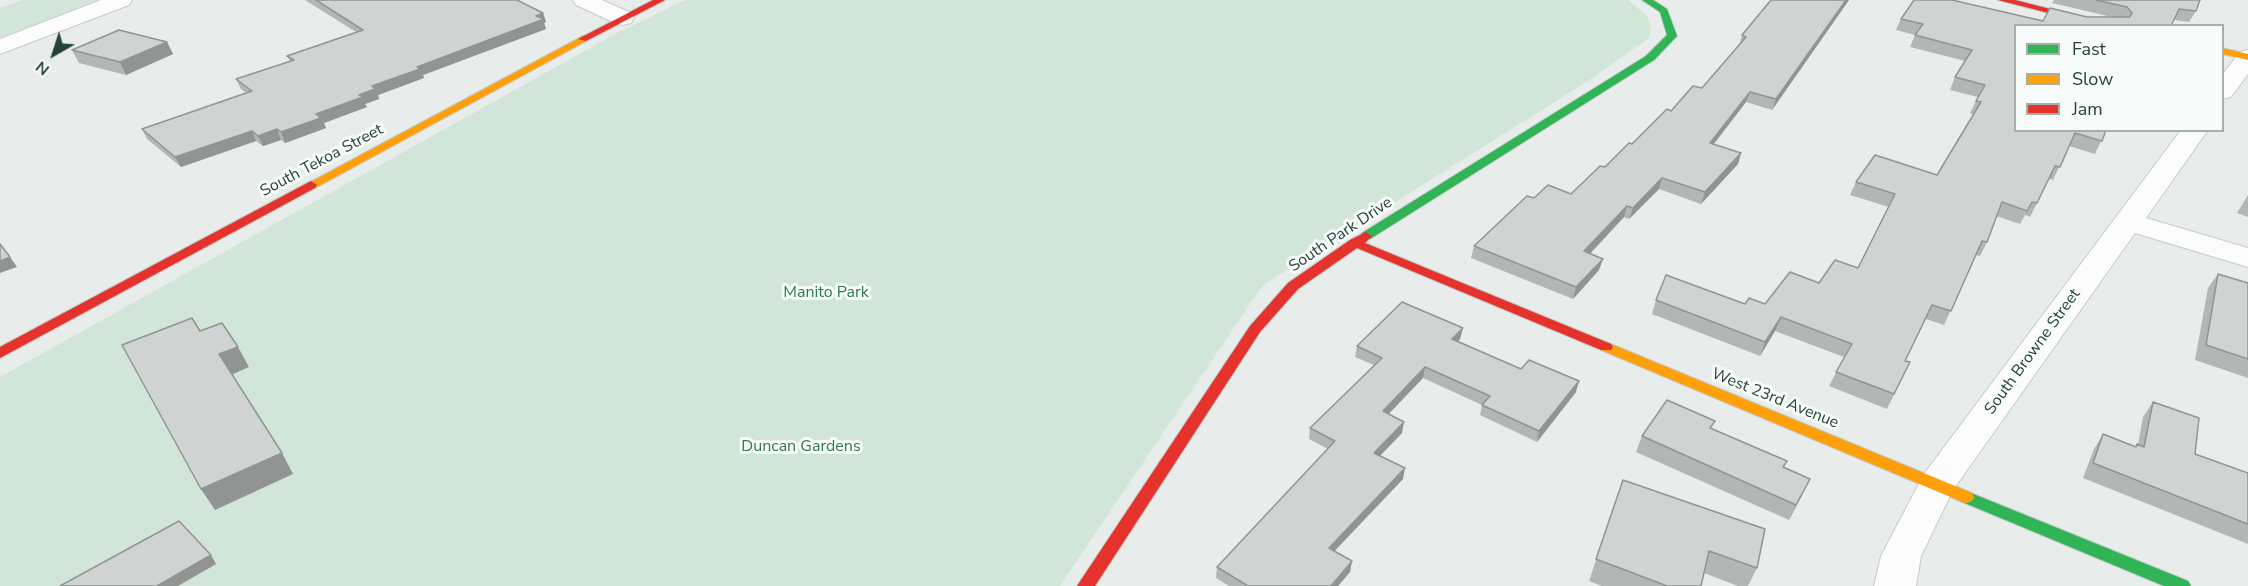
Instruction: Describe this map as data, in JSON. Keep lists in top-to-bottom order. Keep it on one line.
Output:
{"streets":{"street":["South Tekoa Street","South Park Drive","South Browne Street","West 23rd Avenue"]},"crossings":[["South Park Drive","West 23rd Avenue"],["South Browne Street","West 23rd Avenue"]],"parks":["Manito Park","Duncan Gardens"],"legend":["Fast","Slow","Jam"],"north":"bottom left"}
